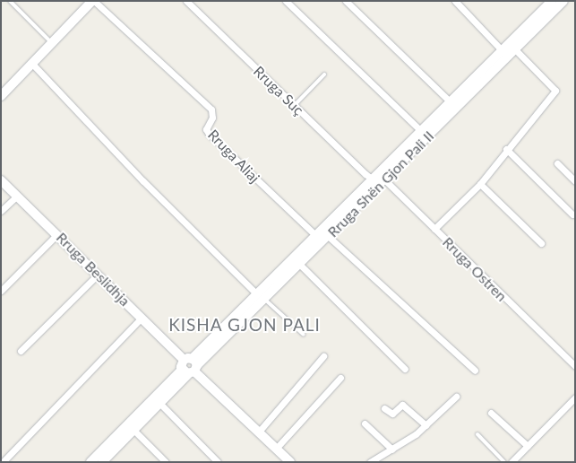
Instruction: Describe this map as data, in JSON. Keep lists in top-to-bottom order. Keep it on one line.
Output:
{"streets":{"street":["Rruga Suç","Rruga Aliaj","Rruga Shën Gjon Pali II","Rruga Beslidhja","Rruga Ostren"]},"crossings":[["Rruga Suç","Rruga Shën Gjon Pali II"],["Rruga Aliaj","Rruga Shën Gjon Pali II"],["Rruga Shën Gjon Pali II","Rruga Beslidhja"],["Rruga Shën Gjon Pali II","Rruga Ostren"]],"districts":["KISHA GJON PALI"]}
